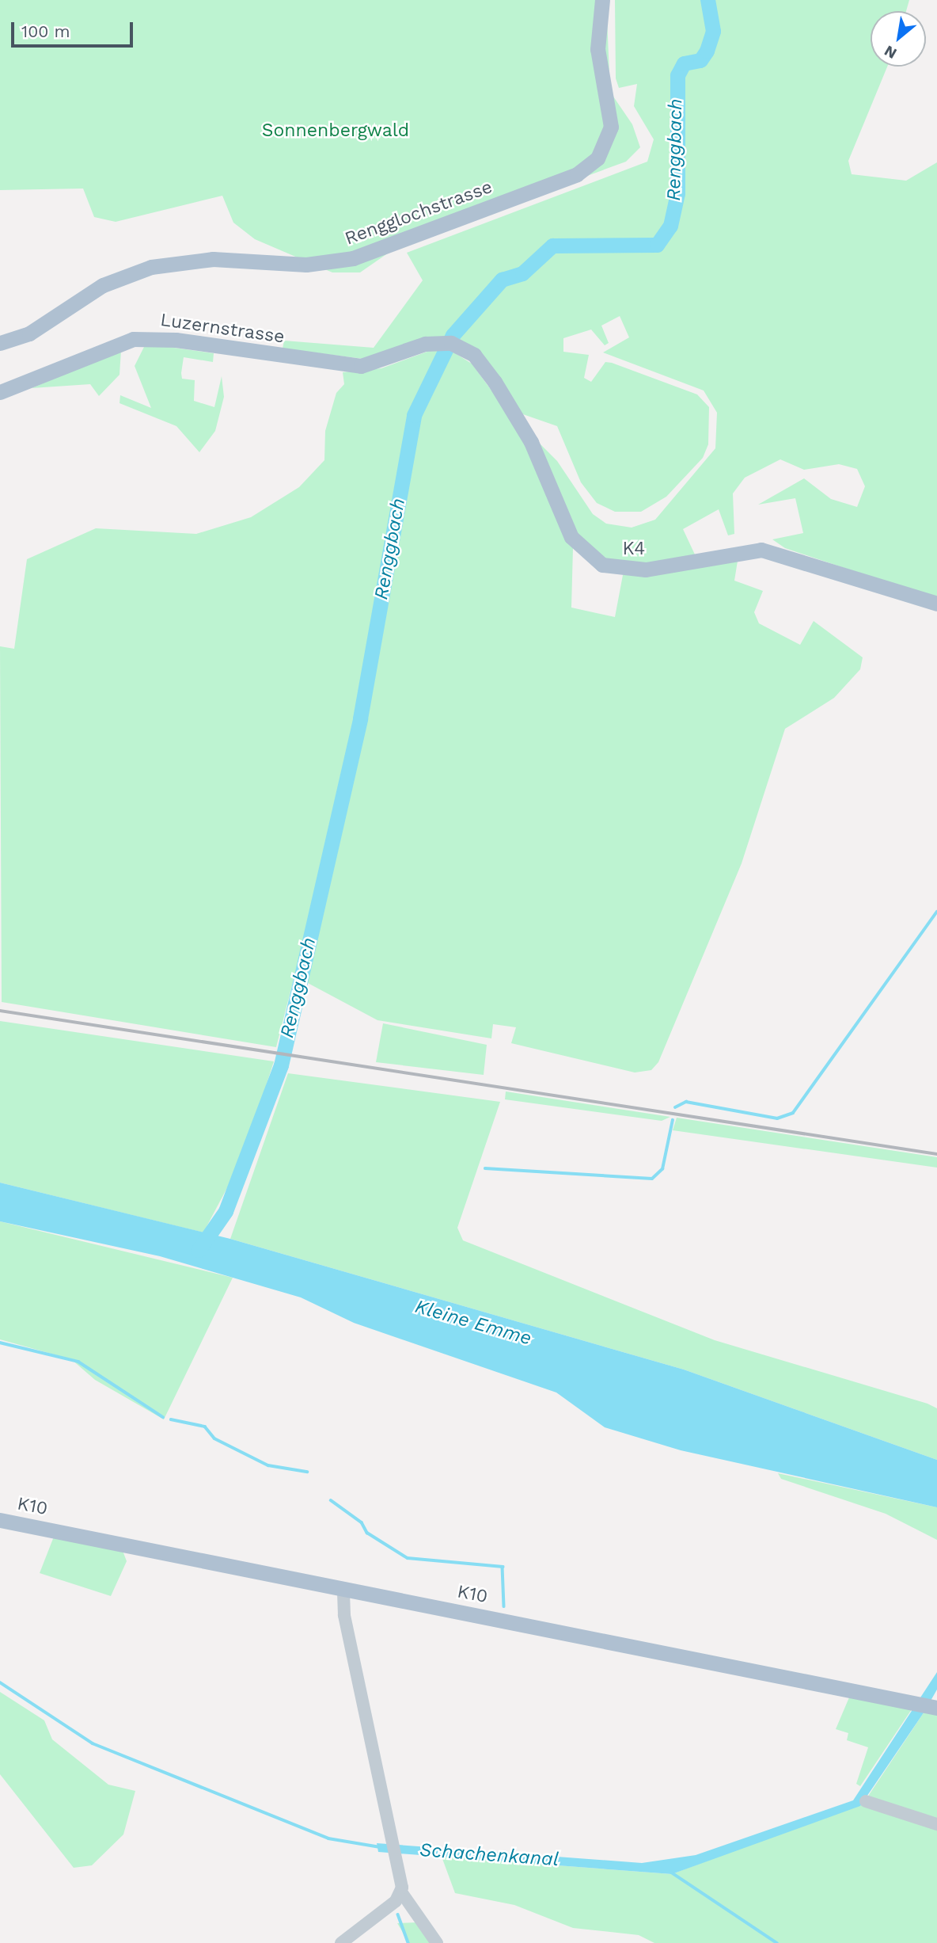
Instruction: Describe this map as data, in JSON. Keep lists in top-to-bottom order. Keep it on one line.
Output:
{"streets":{"main road":["Rengglochstrasse","Luzernstrasse","K4","K10"]},"crossings":[["Luzernstrasse","K4"]],"water":["Renggbach","Kleine Emme","Schachenkanal"],"parks":["Sonnenbergwald"],"scale_bar":"100 m","north":"bottom left"}
